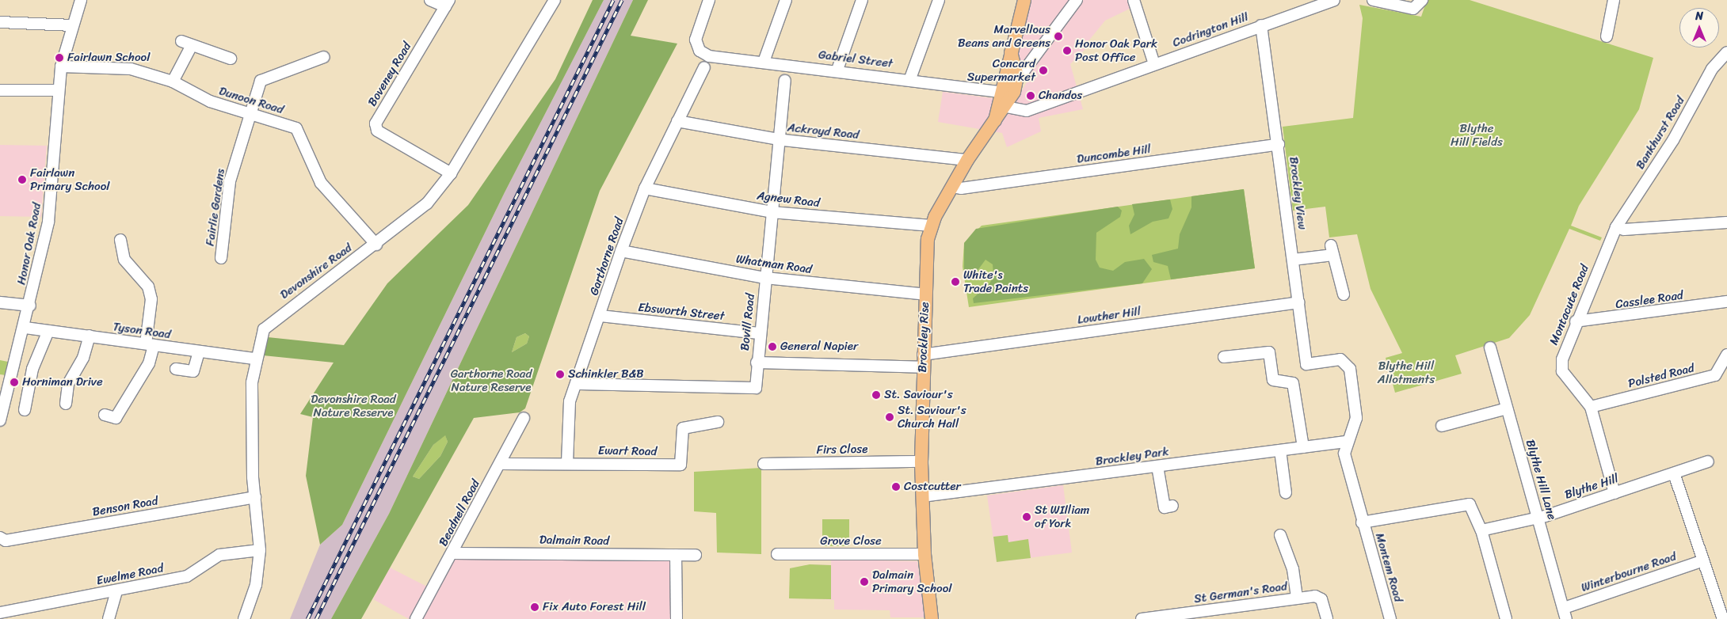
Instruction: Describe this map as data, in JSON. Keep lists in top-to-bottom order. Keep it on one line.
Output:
{"streets":{"main road":["Brockley Rise"],"street":["Codrington Hill","Gabriel Street","Boveney Road","Dunoon Road","Ackroyd Road","Bankhurst Road","Duncombe Hill","Brockley View","Agnew Road","Fairlie Gardens","Honor Oak Road","Garthorne Road","Whatman Road","Devonshire Road","Casslee Road","Montacute Road","Ebsworth Street","Lowther Hill","Bovill Road","Tyson Road","Polsted Road","Firs Close","Ewart Road","Brockley Park","Blythe Hill Lane","Blythe Hill","Benson Road","Beadnell Road","Dalmain Road","Grove Close","Montem Road","Winterbourne Road","Ewelme Road","St German's Road"]},"crossings":[["Codrington Hill","Brockley View"],["Codrington Hill","Brockley Rise"],["Gabriel Street","Brockley Rise"],["Boveney Road","Devonshire Road"],["Dunoon Road","Fairlie Gardens"],["Dunoon Road","Honor Oak Road"],["Dunoon Road","Devonshire Road"],["Ackroyd Road","Garthorne Road"],["Ackroyd Road","Bovill Road"],["Ackroyd Road","Brockley Rise"],["Bankhurst Road","Montacute Road"],["Duncombe Hill","Brockley View"],["Duncombe Hill","Brockley Rise"],["Brockley View","Lowther Hill"],["Brockley View","Brockley Park"],["Brockley View","Montem Road"],["Agnew Road","Garthorne Road"],["Agnew Road","Bovill Road"],["Agnew Road","Brockley Rise"],["Honor Oak Road","Tyson Road"],["Garthorne Road","Whatman Road"],["Garthorne Road","Ebsworth Street"],["Garthorne Road","Bovill Road"],["Garthorne Road","Ewart Road"],["Whatman Road","Bovill Road"],["Whatman Road","Brockley Rise"],["Devonshire Road","Tyson Road"],["Devonshire Road","Benson Road"],["Devonshire Road","Ewelme Road"],["Casslee Road","Montacute Road"],["Montacute Road","Polsted Road"],["Montacute Road","Blythe Hill"],["Ebsworth Street","Bovill Road"],["Lowther Hill","Brockley Rise"],["Brockley Rise","Firs Close"],["Brockley Rise","Brockley Park"],["Brockley Rise","Grove Close"],["Ewart Road","Beadnell Road"],["Brockley Park","Montem Road"],["Blythe Hill Lane","Blythe Hill"],["Blythe Hill Lane","Winterbourne Road"],["Beadnell Road","Dalmain Road"]],"parks":["Blythe Hill Fields","Blythe Hill Allotments","Garthorne Road Nature Reserve","Devonshire Road Nature Reserve"],"places":["Marvellous Beans and Greens","Honor Oak Park Post Office","Fairlawn School","Concard Supermarket","Chandos","Fairlawn Primary School","White's Trade Paints","General Napier","Schinkler B&B","Horniman Drive","St. Saviour's","St. Saviour's Church Hall","Costcutter","St WIlliam of York","Dalmain Primary School","Fix Auto Forest Hill"],"north":"top"}
